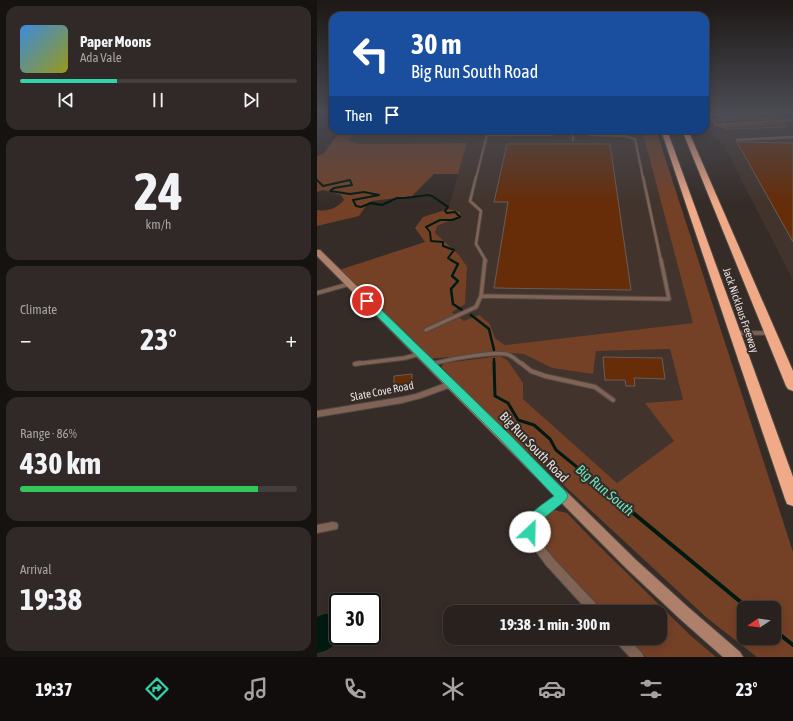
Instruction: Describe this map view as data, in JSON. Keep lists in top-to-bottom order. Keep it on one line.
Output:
{"streets":{"highway":["Jack Nicklaus Freeway"],"street":["Slate Cove Road","Big Run South Road"]},"crossings":[["Slate Cove Road","Big Run South Road"]],"water":["Big Run South"],"north":"left","page":{"turn":["30 m","Big Run South Road"],"song":["Paper Moons","Ada Vale"],"then":"Then","tile":[["24","km/h"],"Climate",["Range · 86%","430 km"],["Arrival","19:38"]],"heat":["−","23°","+"],"limit":"30","trip":"19:38 · 1 min · 300 m","tabs":["19:37","23°"]}}
